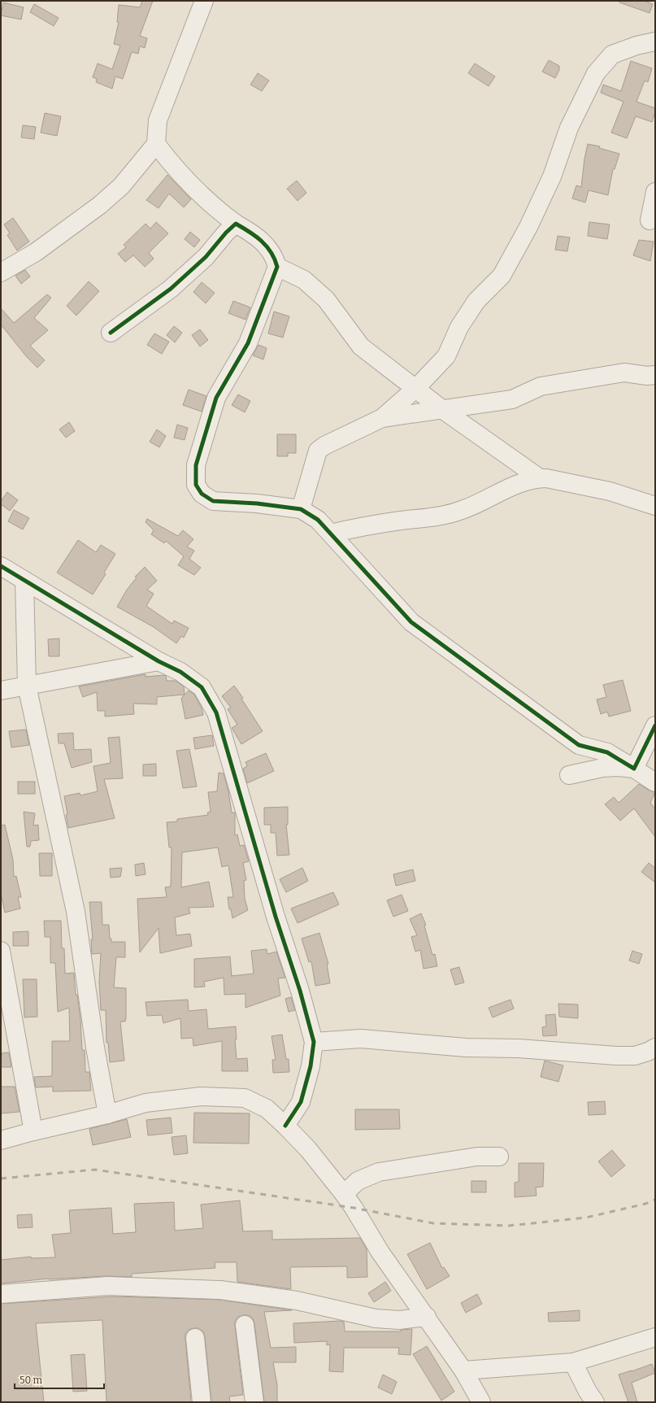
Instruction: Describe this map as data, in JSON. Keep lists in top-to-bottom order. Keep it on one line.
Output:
{"scale_bar":"50 m"}
